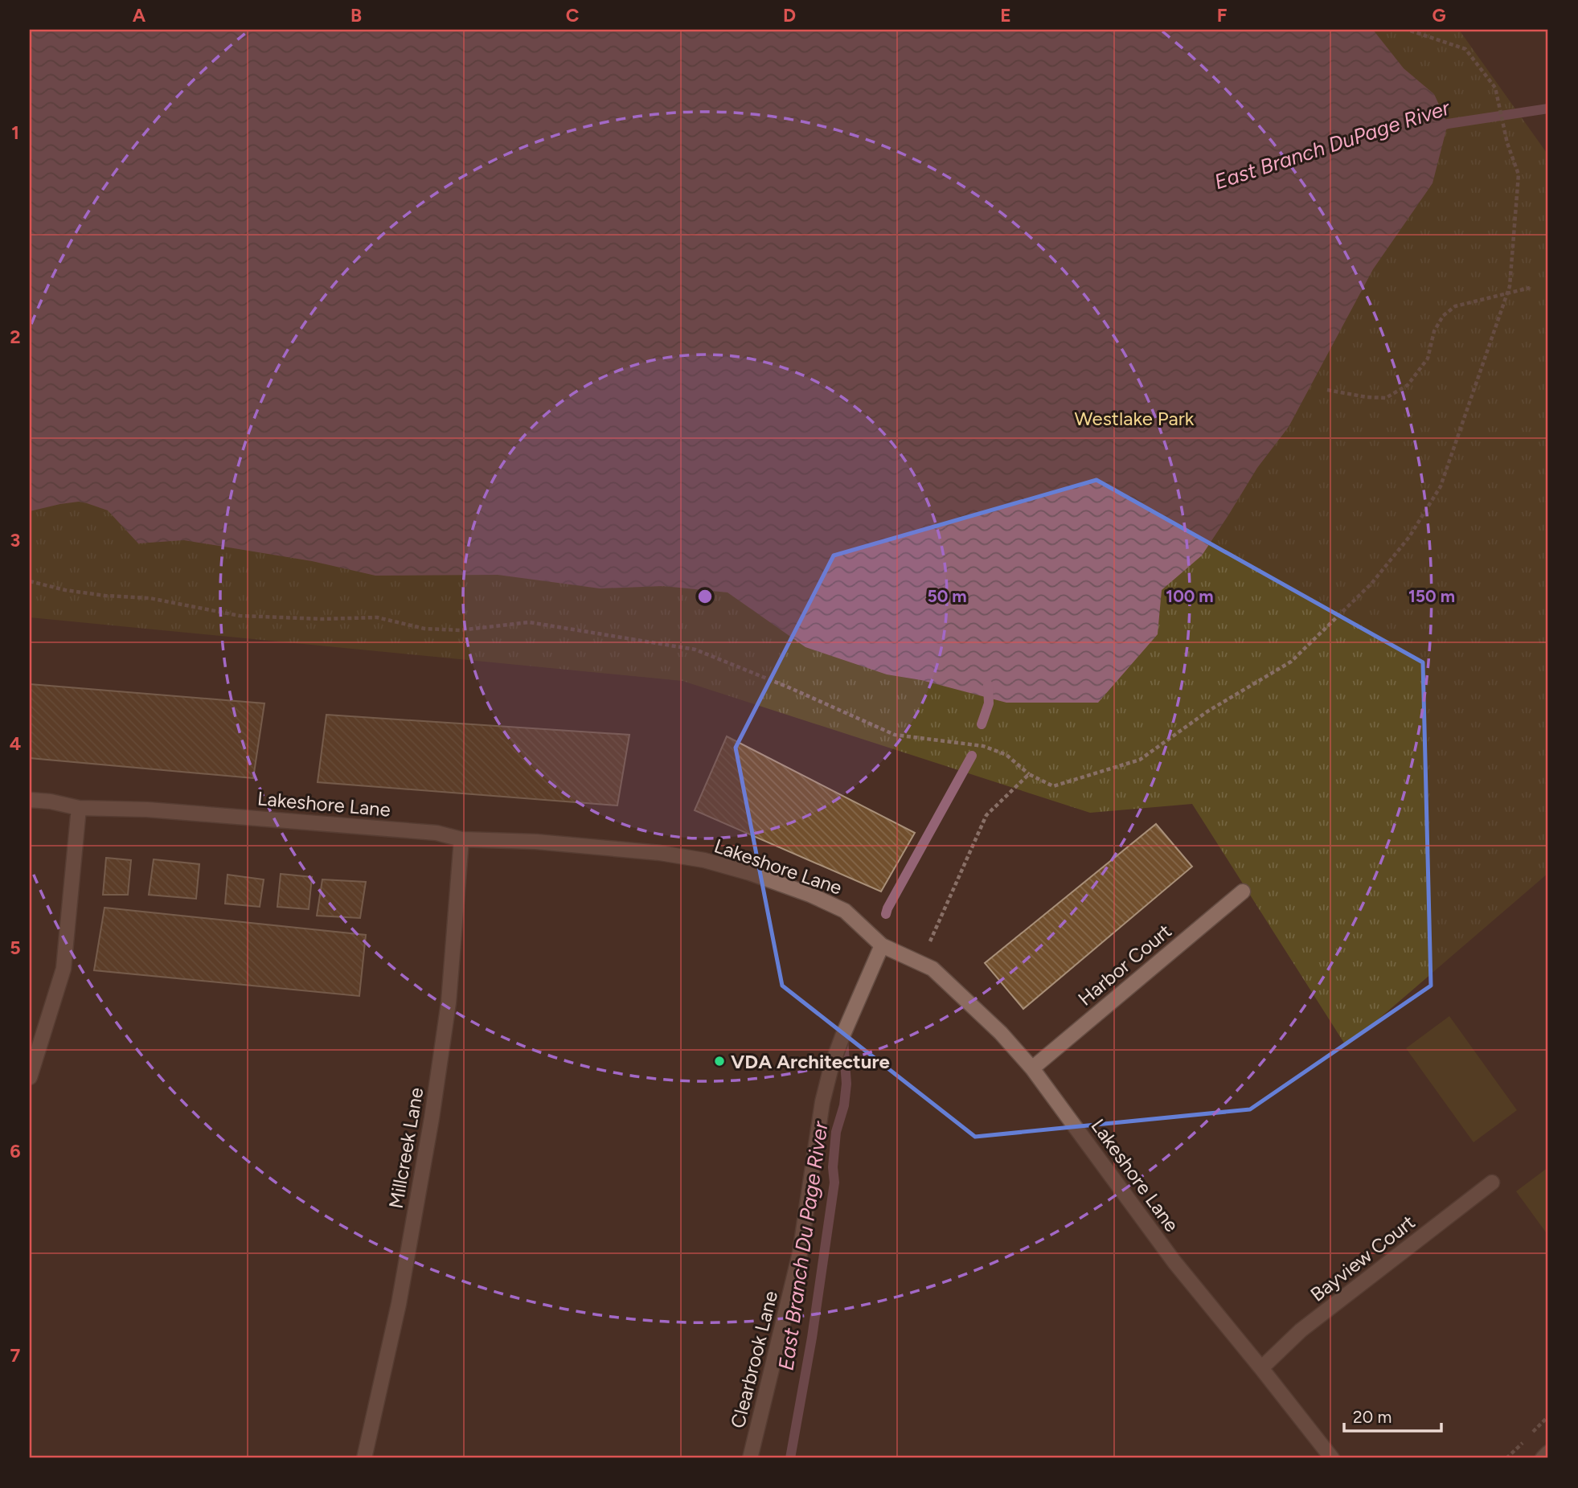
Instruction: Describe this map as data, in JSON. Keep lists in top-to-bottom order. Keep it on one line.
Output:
{"streets":{"street":["Lakeshore Lane","Harbor Court","Millcreek Lane","Bayview Court","Clearbrook Lane"]},"crossings":[["Lakeshore Lane","Harbor Court"],["Lakeshore Lane","Millcreek Lane"],["Lakeshore Lane","Bayview Court"],["Lakeshore Lane","Clearbrook Lane"]],"water":["East Branch DuPage River","East Branch Du Page River"],"parks":["Westlake Park"],"places":["VDA Architecture"],"scale_bar":"20 m","grid":{"columns":["A","B","C","D","E","F","G"],"rows":["1","2","3","4","5","6","7"]},"rings":["50 m","100 m","150 m"]}
